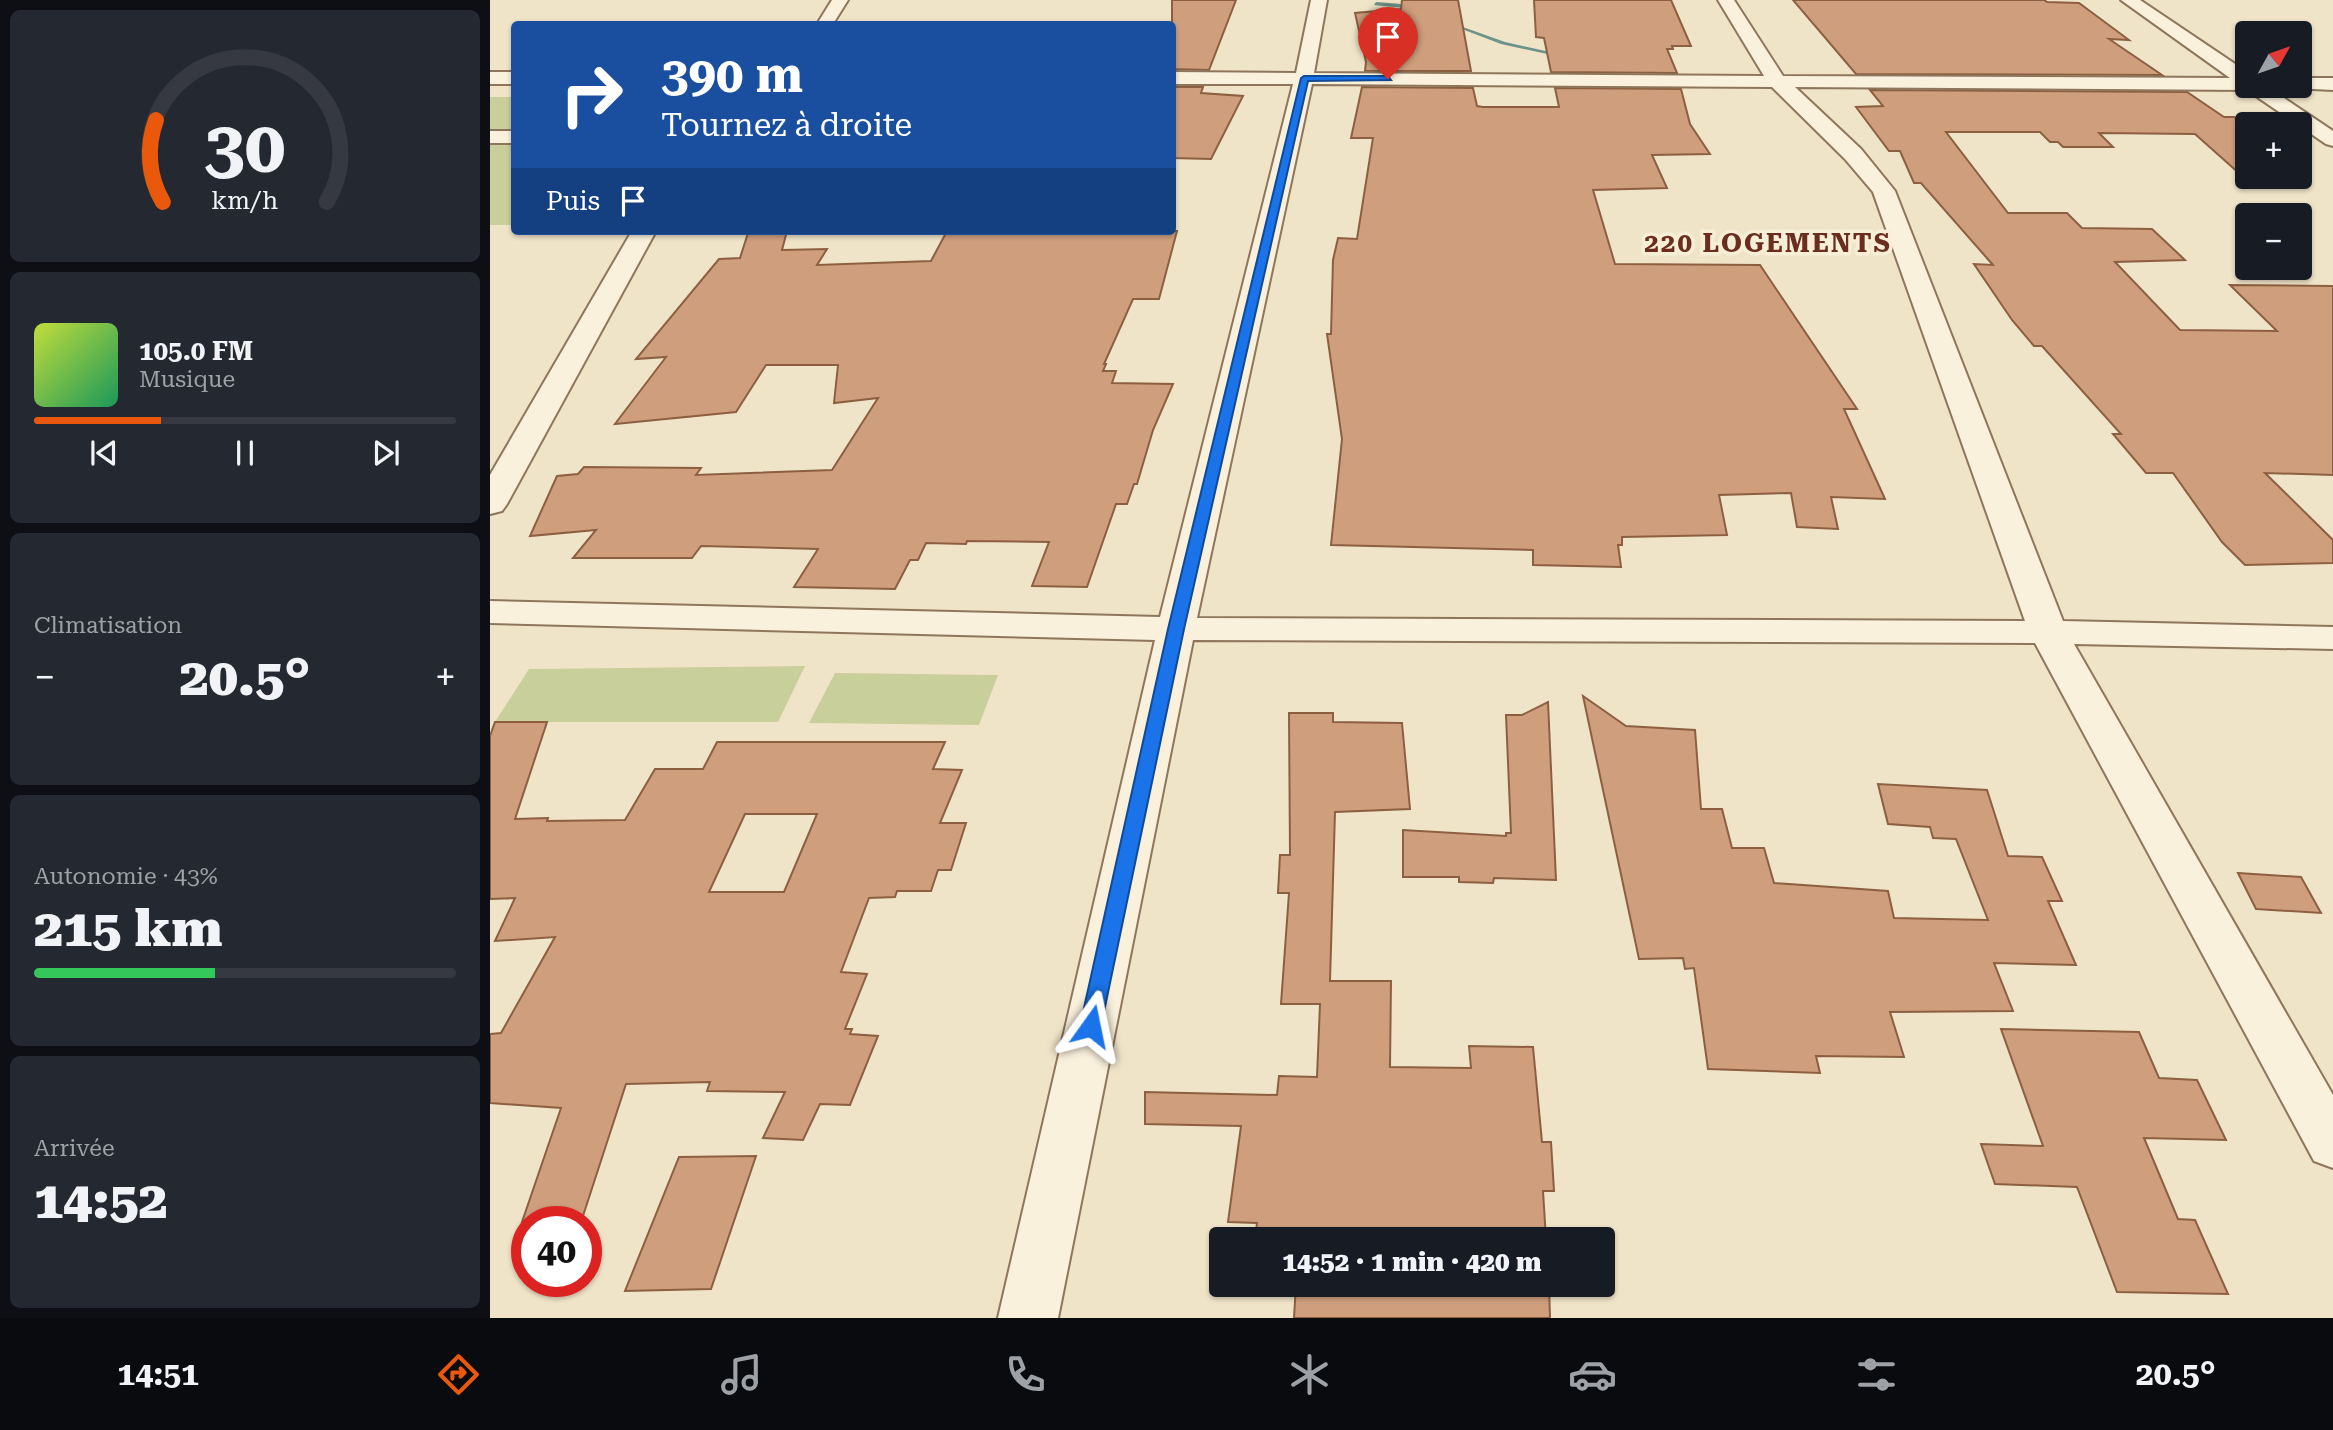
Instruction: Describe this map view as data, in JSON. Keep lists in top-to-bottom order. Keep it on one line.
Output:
{"districts":["220 LOGEMENTS"],"north":"top right","page":{"map_buttons":["+","−"],"turn":["390 m","Tournez à droite"],"then":"Puis","song":["105.0 FM","Musique"],"tile":["Climatisation",["Autonomie · 43%","215 km"],["Arrivée","14:52"]],"heat":["−","20.5°","+"],"limit":"40","trip":"14:52 · 1 min · 420 m","tabs":["14:51","20.5°"],"gauge":["30","km/h"]}}
